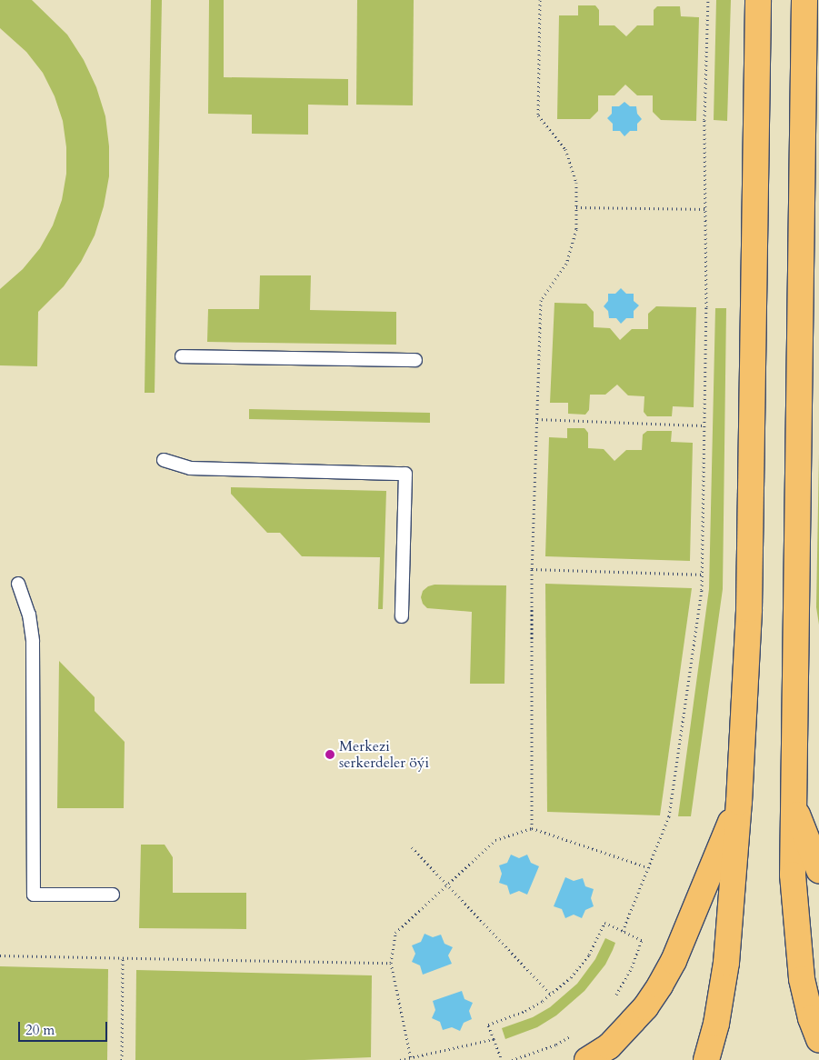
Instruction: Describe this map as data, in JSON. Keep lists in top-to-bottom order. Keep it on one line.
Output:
{"places":["Merkezi serkerdeler öýi"],"scale_bar":"20 m"}
